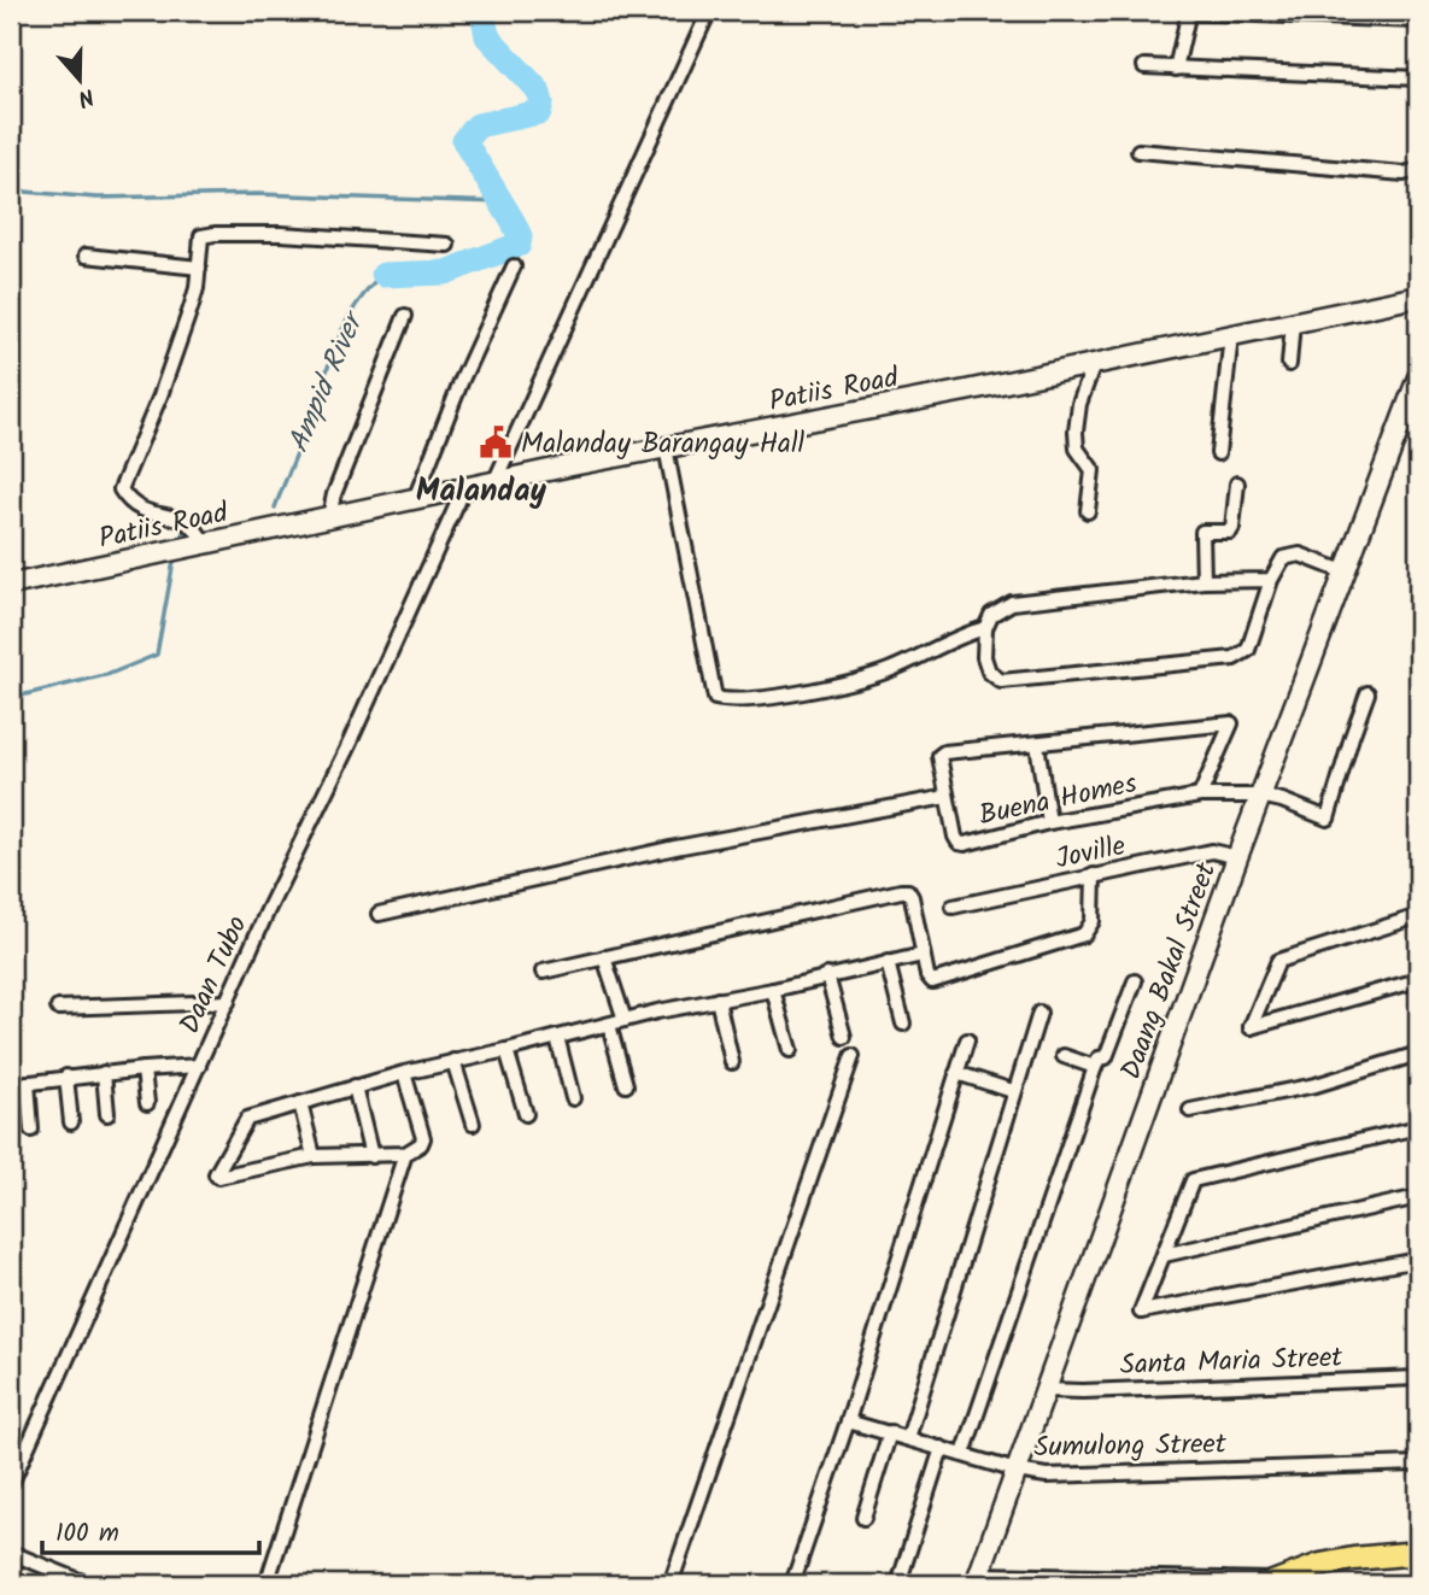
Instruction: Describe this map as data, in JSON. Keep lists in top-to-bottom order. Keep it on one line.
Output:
{"streets":{"street":["Patiis Road","Buena Homes","Joville","Daang Bakal Street","Daan Tubo","Santa Maria Street","Sumulong Street"]},"crossings":[["Patiis Road","Daan Tubo"],["Buena Homes","Daang Bakal Street"],["Joville","Daang Bakal Street"],["Daang Bakal Street","Santa Maria Street"],["Daang Bakal Street","Sumulong Street"]],"districts":["Malanday"],"water":["Ampid River"],"places":{"public building":["Malanday Barangay Hall"]},"scale_bar":"100 m","north":"bottom"}
